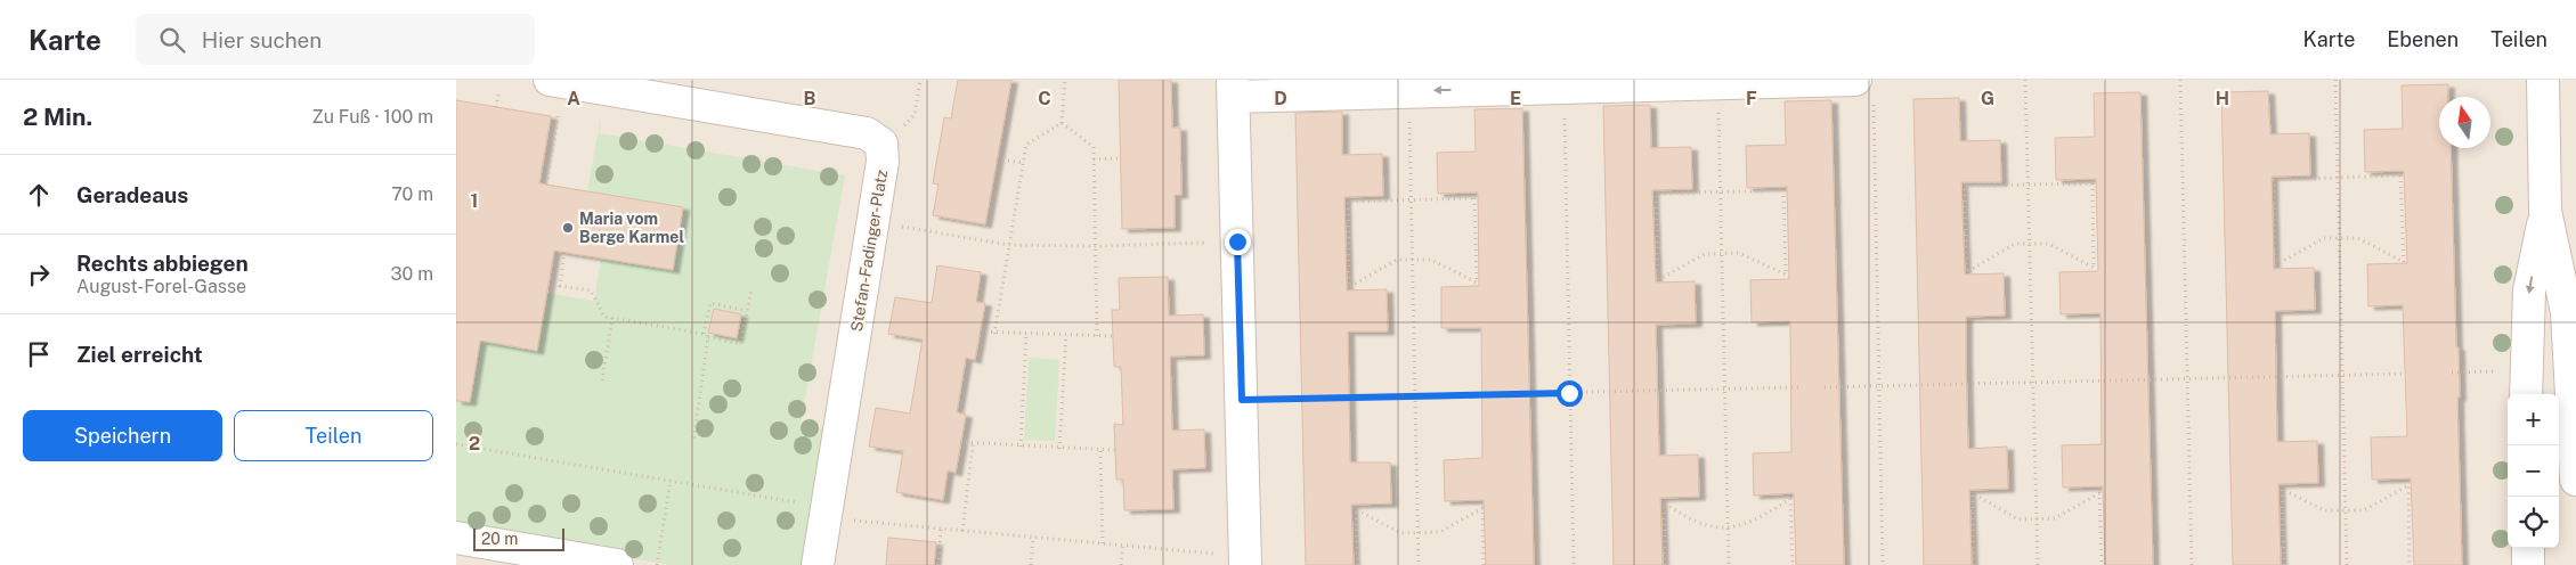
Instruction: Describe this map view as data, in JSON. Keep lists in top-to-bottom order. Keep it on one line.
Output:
{"streets":{"street":["Stefan-Fadinger-Platz"]},"places":["Maria vom Berge Karmel"],"scale_bar":"20 m","north":"top","page":{"header":"Karte","search":"Hier suchen","nav":["Karte","Ebenen","Teilen"],"heading":["2 Min.","Zu Fuß · 100 m"],"list":[["Geradeaus","70 m"],["Rechts abbiegen","August-Forel-Gasse","30 m"],"Ziel erreicht"],"buttons":["Speichern","Teilen"],"map_buttons":["+","−"],"scale":"20 m"},"grid":{"columns":["A","B","C","D","E","F","G","H"],"rows":["1","2"]}}
